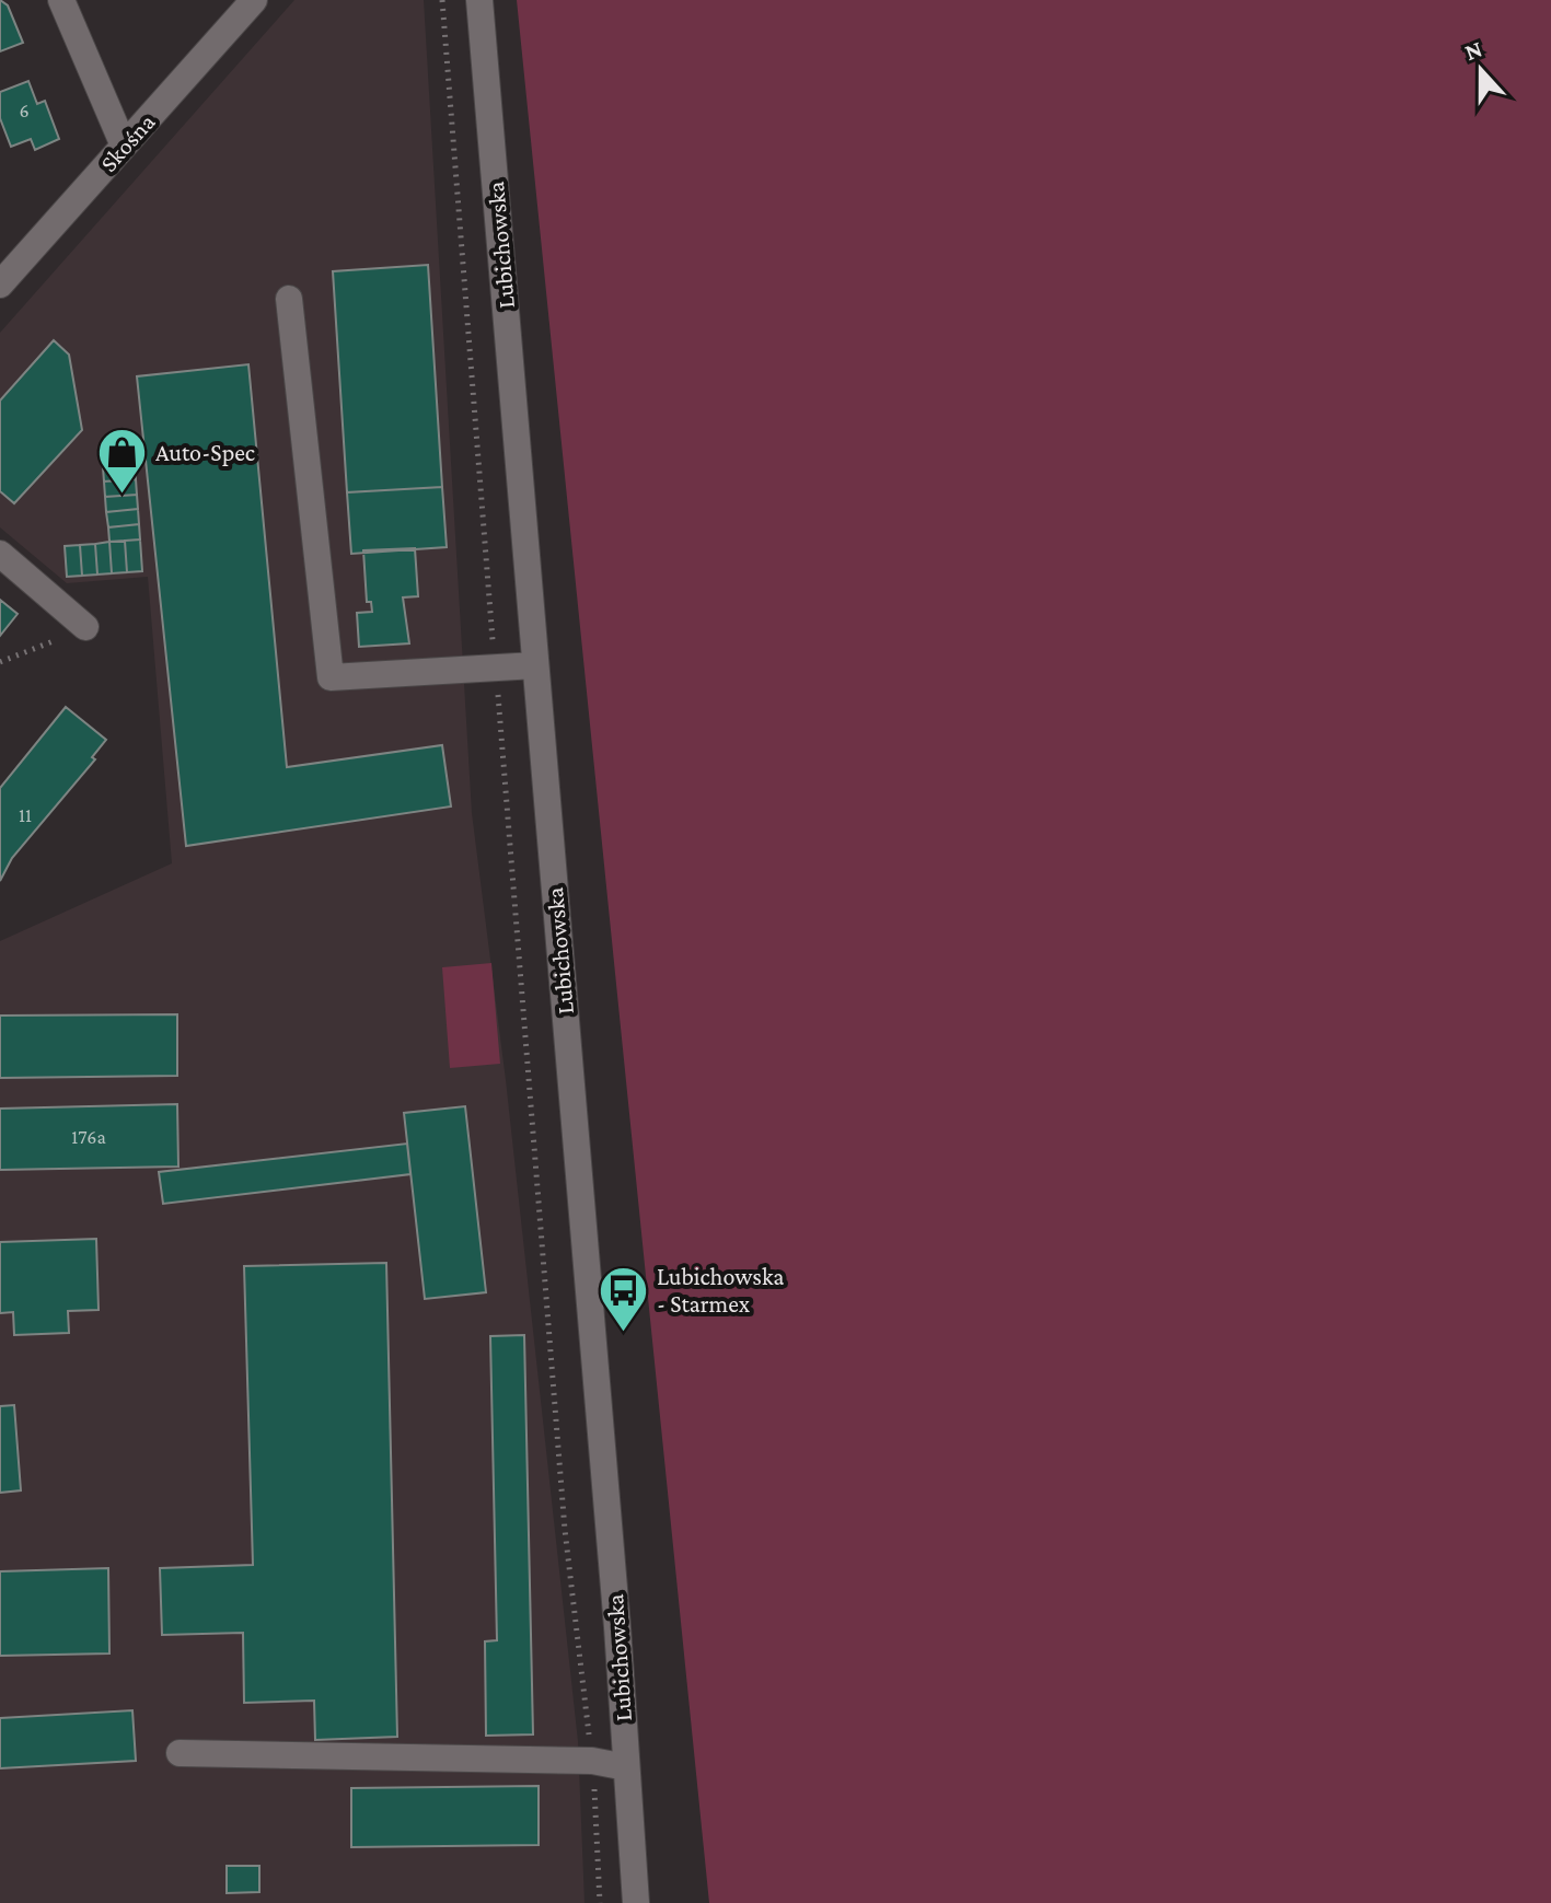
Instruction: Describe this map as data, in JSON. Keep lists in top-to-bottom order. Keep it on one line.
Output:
{"streets":{"street":["Skośna","Lubichowska"]},"places":{"shop":["Auto-Spec"],"bus stop":["Lubichowska - Starmex"]},"house_numbers":["6","11","176a"],"north":"top"}
